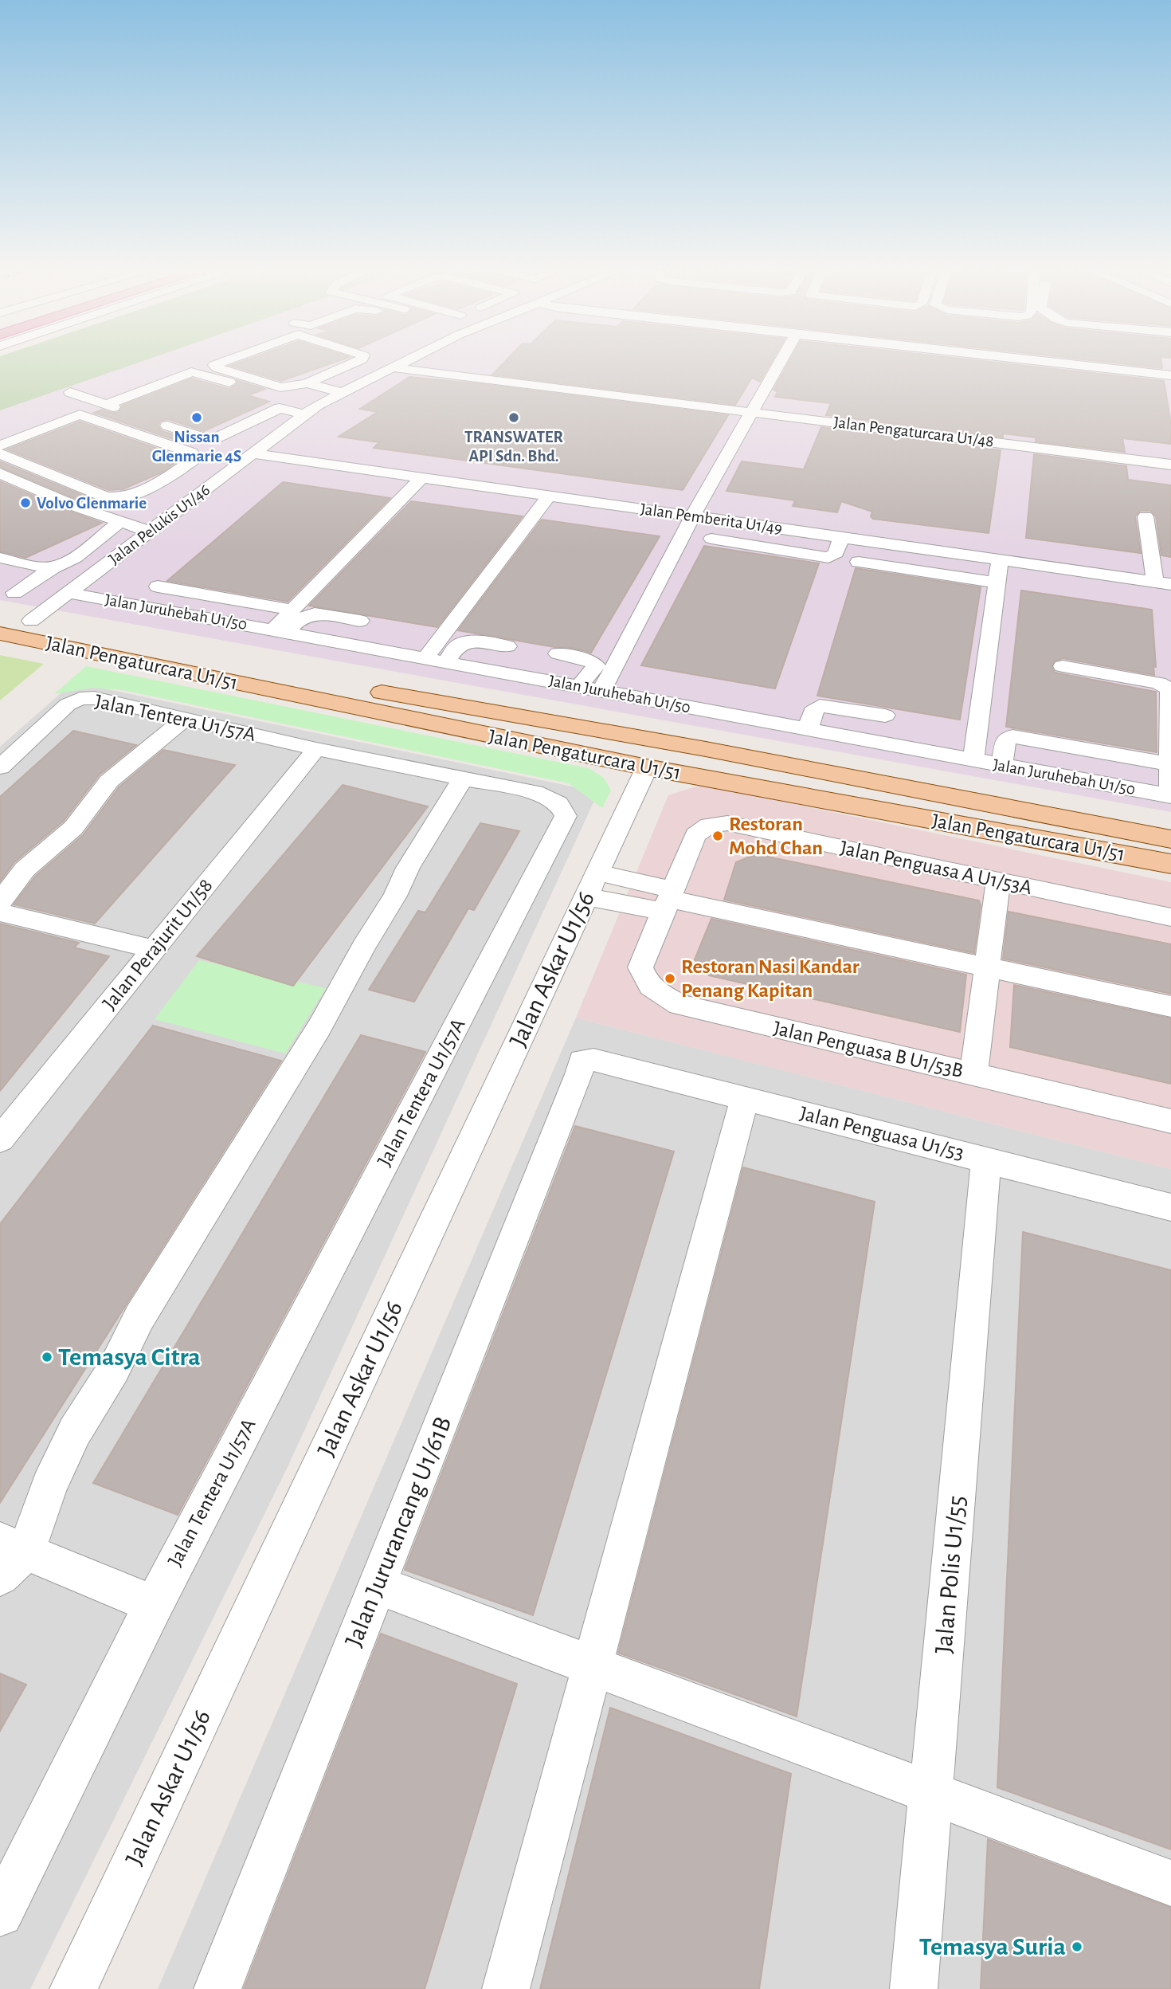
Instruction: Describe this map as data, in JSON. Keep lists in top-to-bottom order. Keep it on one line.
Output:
{"streets":{"main road":["Jalan Pengaturcara U1/51"],"street":["Jalan Pengaturcara U1/48","Jalan Pemberita U1/49","Jalan Pelukis U1/46","Jalan Juruhebah U1/50","Jalan Tentera U1/57A","Jalan Penguasa A U1/53A","Jalan Perajurit U1/58","Jalan Askar U1/56","Jalan Penguasa B U1/53B","Jalan Penguasa U1/53","Jalan Jururancang U1/61B","Jalan Polis U1/55"]},"crossings":[["Jalan Pengaturcara U1/48","Jalan Pelukis U1/46"],["Jalan Pemberita U1/49","Jalan Pelukis U1/46"],["Jalan Pelukis U1/46","Jalan Juruhebah U1/50"],["Jalan Pelukis U1/46","Jalan Pengaturcara U1/51"],["Jalan Pengaturcara U1/51","Jalan Askar U1/56"],["Jalan Tentera U1/57A","Jalan Perajurit U1/58"],["Jalan Penguasa A U1/53A","Jalan Penguasa B U1/53B"],["Jalan Penguasa U1/53","Jalan Jururancang U1/61B"],["Jalan Penguasa U1/53","Jalan Polis U1/55"]],"places":["Nissan Glenmarie 4S","TRANSWATER API Sdn. Bhd.","Volvo Glenmarie","Restoran Mohd Chan","Restoran Nasi Kandar Penang Kapitan","Temasya Citra","Temasya Suria"]}
